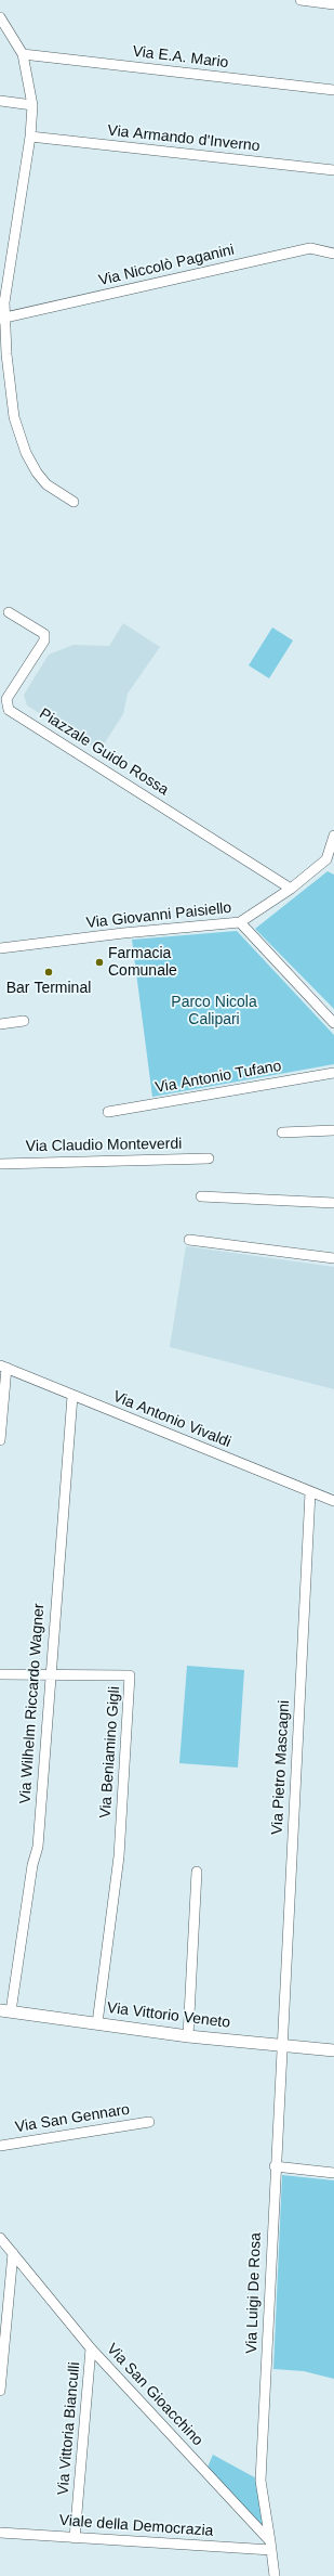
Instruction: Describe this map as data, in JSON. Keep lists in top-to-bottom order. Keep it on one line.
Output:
{"streets":{"street":["Via E.A. Mario","Via Armando d'Inverno","Via Niccolò Paganini","Piazzale Guido Rossa","Via Giovanni Paisiello","Via Antonio Tufano","Via Claudio Monteverdi","Via Antonio Vivaldi","Via Wilhelm Riccardo Wagner","Via Beniamino Gigli","Via Pietro Mascagni","Via Vittorio Veneto","Via San Gennaro","Via Luigi De Rosa","Via San Gioacchino","Via Vittoria Bianculli","Viale della Democrazia"]},"crossings":[["Piazzale Guido Rossa","Via Giovanni Paisiello"],["Via Antonio Vivaldi","Via Wilhelm Riccardo Wagner"],["Via Antonio Vivaldi","Via Pietro Mascagni"],["Via Wilhelm Riccardo Wagner","Via Beniamino Gigli"],["Via Wilhelm Riccardo Wagner","Via Vittorio Veneto"],["Via Beniamino Gigli","Via Vittorio Veneto"],["Via Pietro Mascagni","Via Vittorio Veneto"],["Via Pietro Mascagni","Via Luigi De Rosa"],["Via Vittorio Veneto","Via Luigi De Rosa"],["Via Luigi De Rosa","Via San Gioacchino"],["Via Luigi De Rosa","Viale della Democrazia"],["Via San Gioacchino","Via Vittoria Bianculli"],["Via San Gioacchino","Viale della Democrazia"],["Via Vittoria Bianculli","Viale della Democrazia"]],"parks":["Parco Nicola Calipari"],"places":["Farmacia Comunale","Bar Terminal"]}
